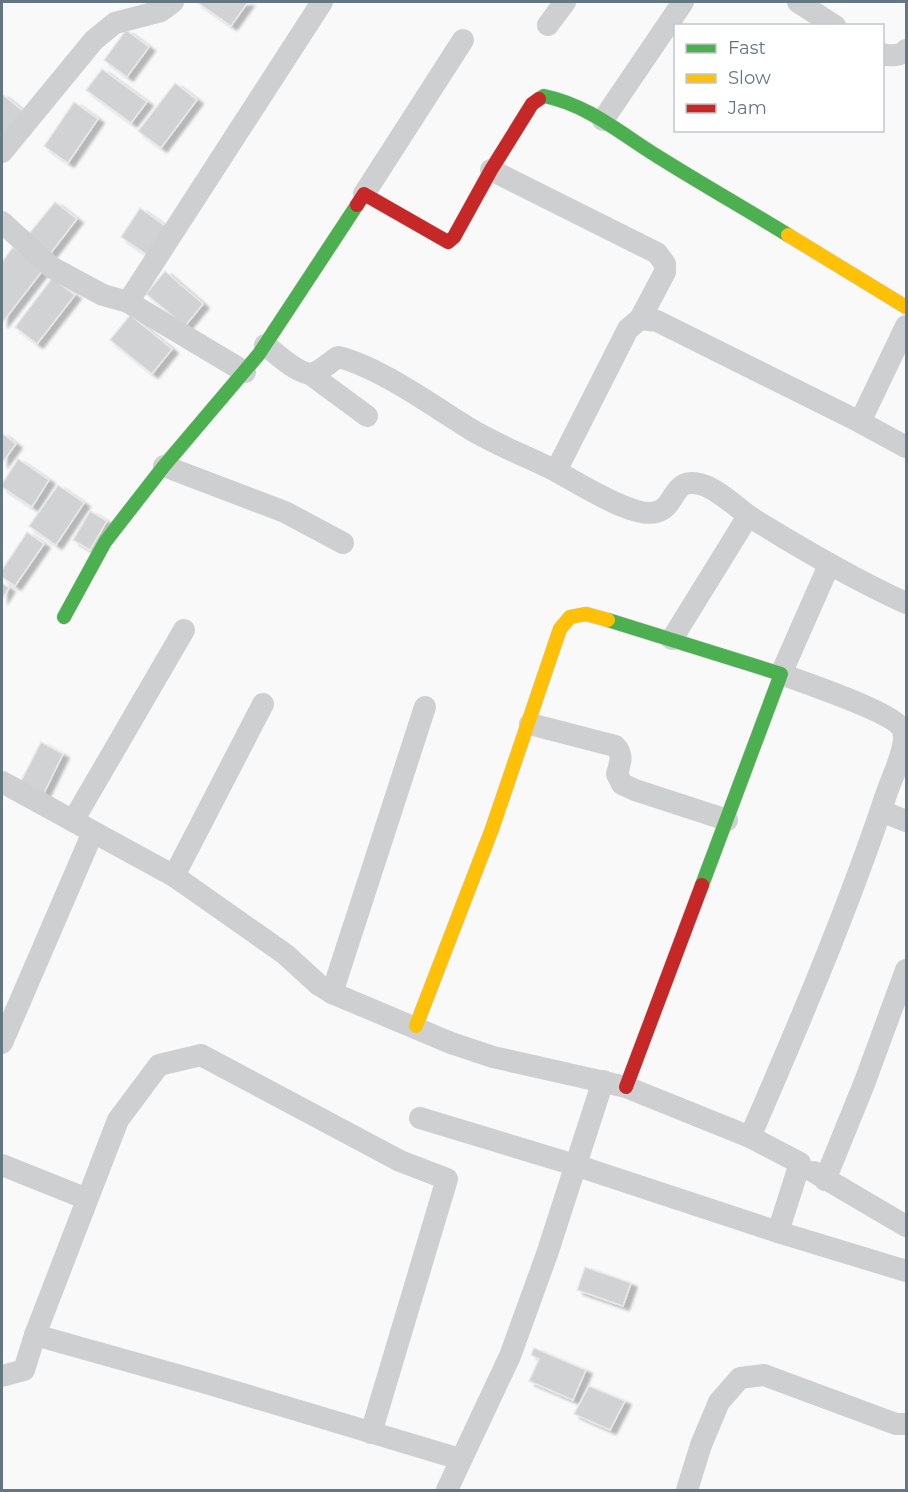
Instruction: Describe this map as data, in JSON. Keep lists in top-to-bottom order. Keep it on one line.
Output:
{"legend":["Fast","Slow","Jam"]}
